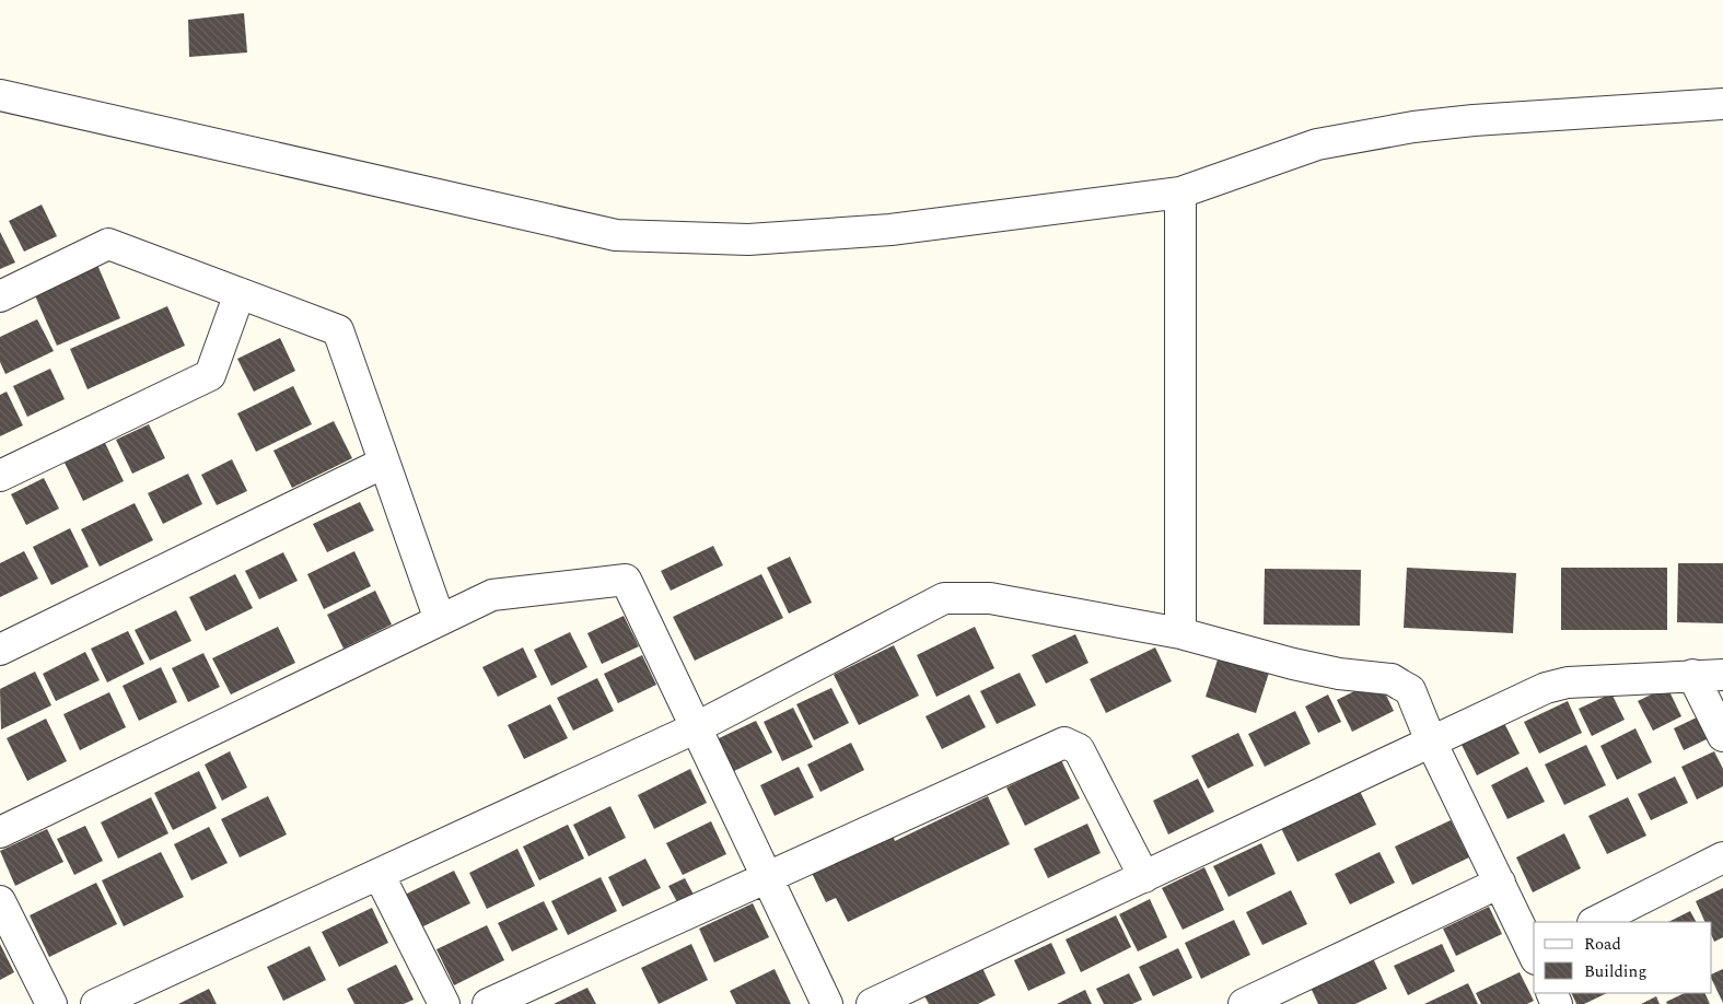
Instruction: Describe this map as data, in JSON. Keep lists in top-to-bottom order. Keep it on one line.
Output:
{"legend":["Road","Building"]}
